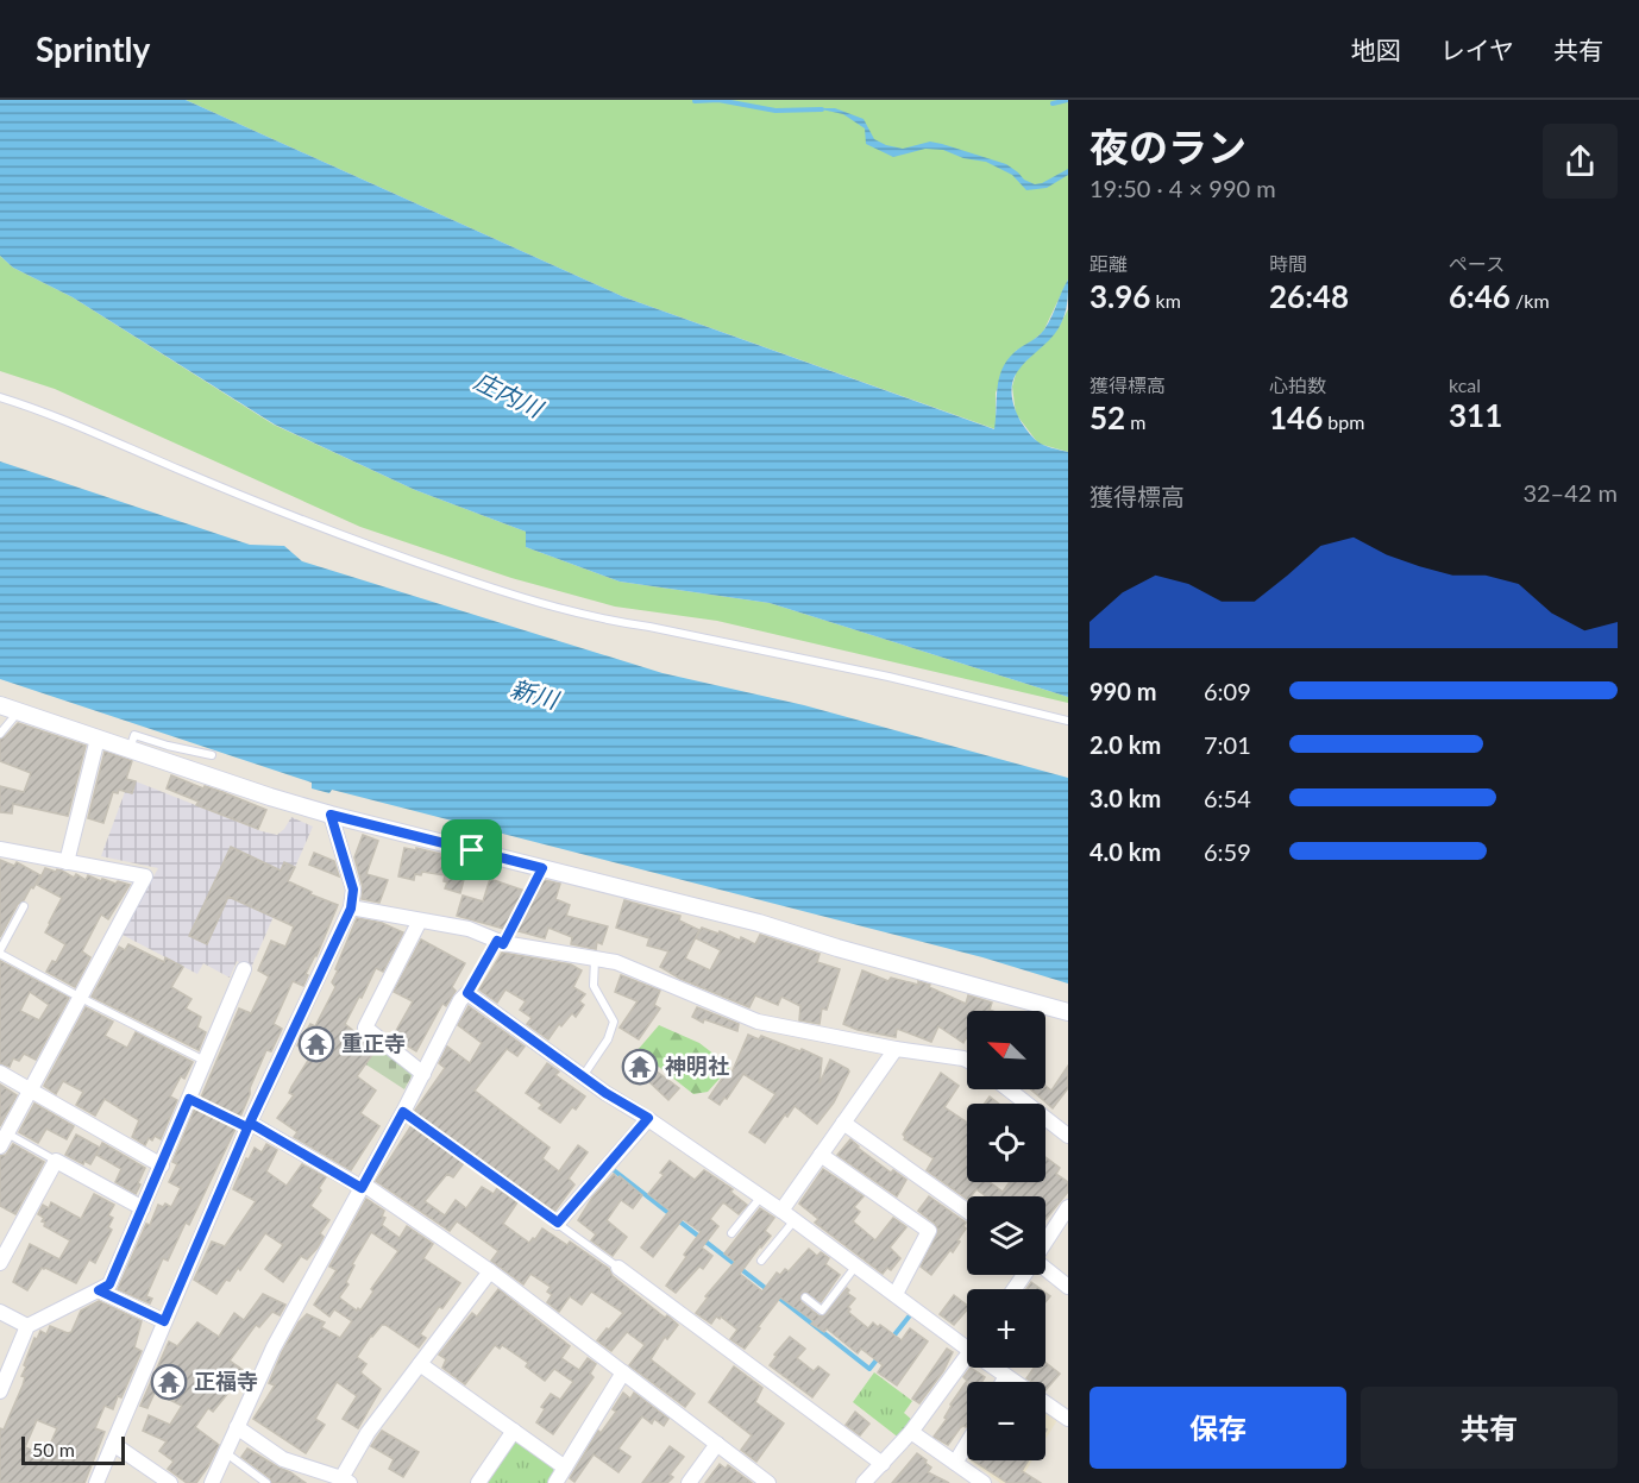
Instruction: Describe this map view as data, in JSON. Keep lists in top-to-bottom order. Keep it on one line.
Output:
{"water":["庄内川","新川"],"places":{"temple":["重正寺","神明社","正福寺"]},"scale_bar":"50 m","north":"top left","page":{"header":"Sprintly","nav":["地図","レイヤ","共有"],"heading":["夜のラン","19:50 · 4 × 990 m"],"stats":[["距離","3.96 km"],["時間","26:48"],["ペース","6:46 /km"],["獲得標高","52 m"],["心拍数","146 bpm"],["kcal","311"]],"chart":["獲得標高","32–42 m"],"list":[{"name":"990 m","note":"6:09"},{"name":"2.0 km","note":"7:01"},{"name":"3.0 km","note":"6:54"},{"name":"4.0 km","note":"6:59"}],"map_buttons":["+","−"],"buttons":["保存","共有"],"scale":"50 m"}}
